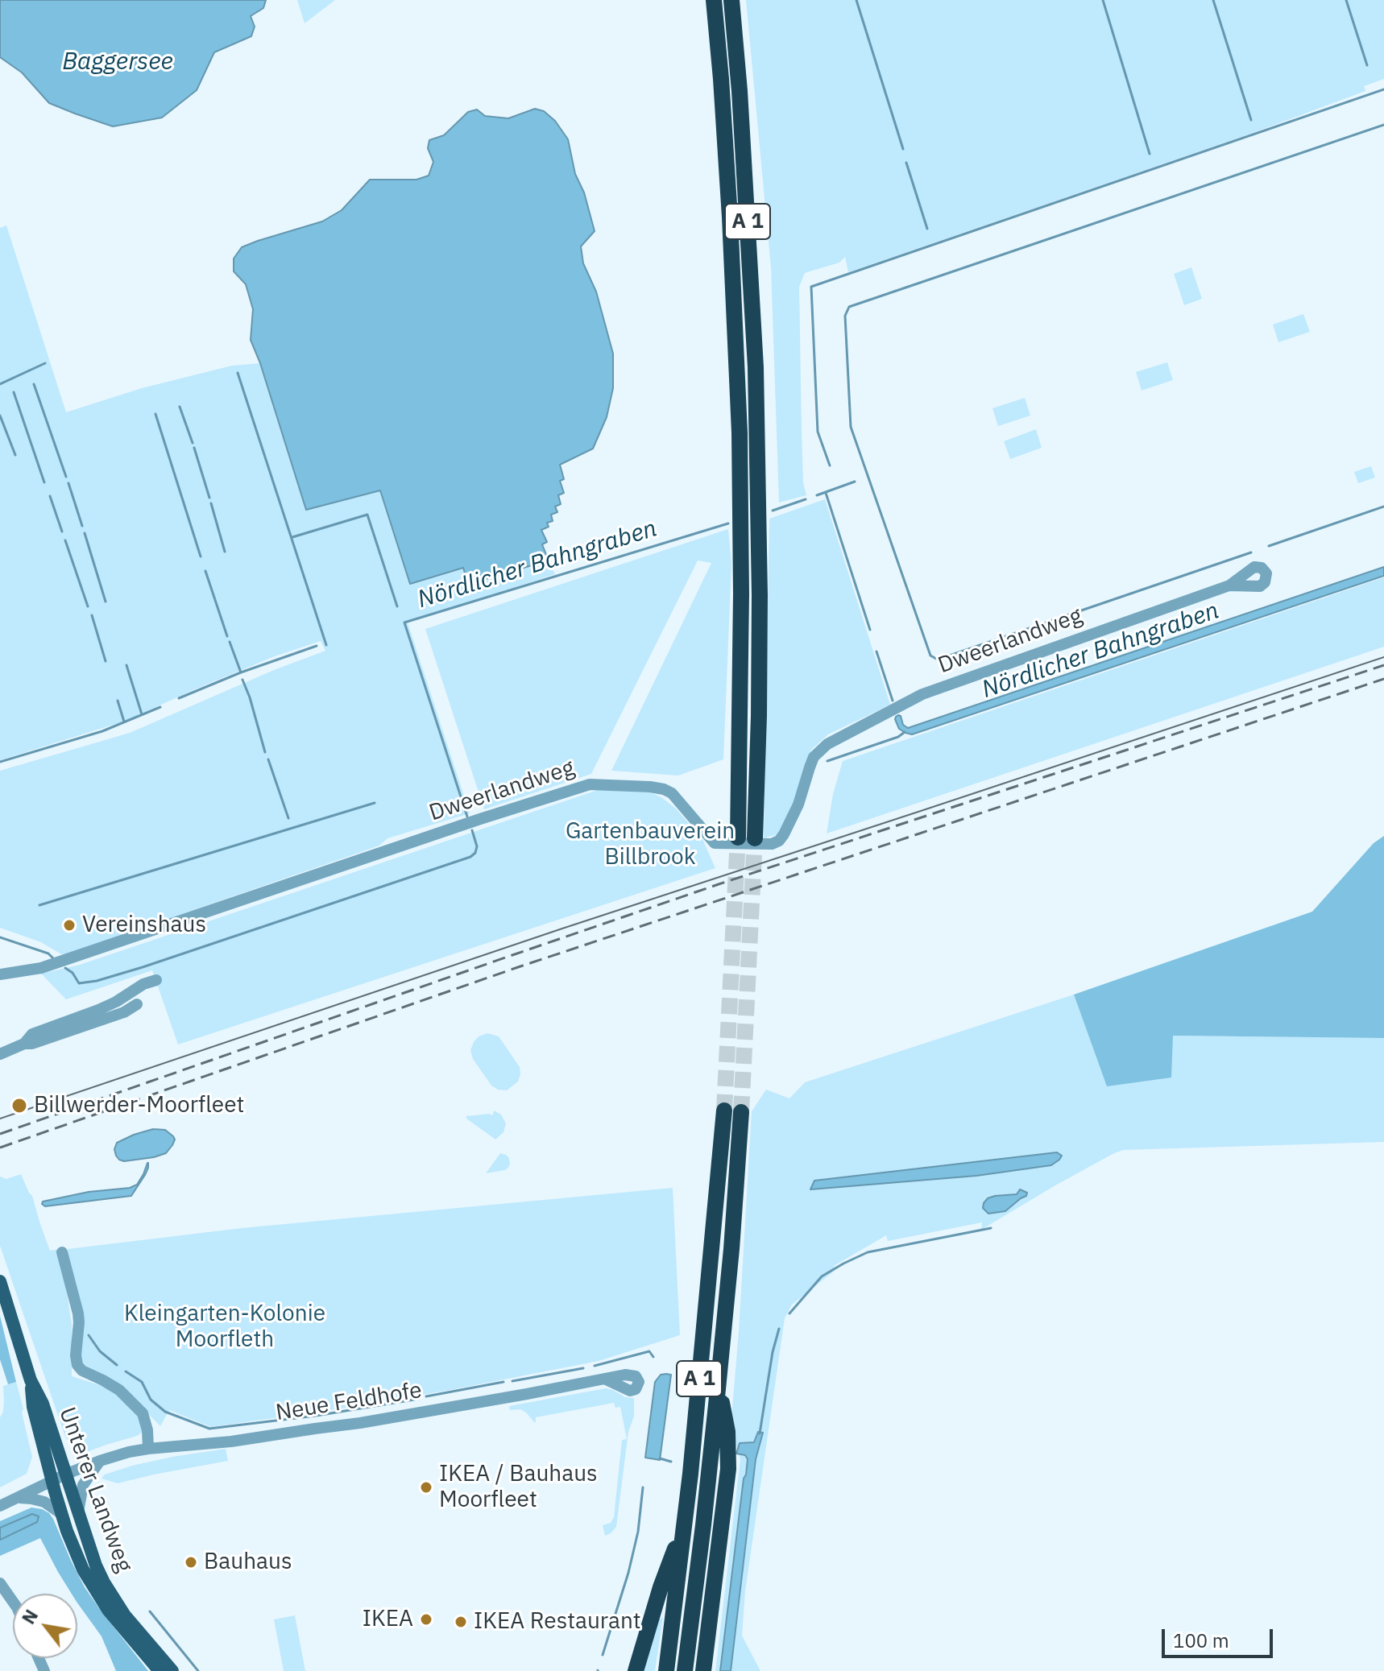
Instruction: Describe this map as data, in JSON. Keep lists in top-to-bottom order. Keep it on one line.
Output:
{"streets":{"highway":["A 1"],"main road":["Unterer Landweg"],"street":["Dweerlandweg","Neue Feldhofe"]},"crossings":[["Neue Feldhofe","Unterer Landweg"]],"water":["Baggersee","Nördlicher Bahngraben"],"parks":["Gartenbauverein Billbrook","Kleingarten-Kolonie Moorfleth"],"places":["Vereinshaus","Billwerder-Moorfleet","IKEA / Bauhaus Moorfleet","Bauhaus","IKEA","IKEA Restaurant"],"scale_bar":"100 m","north":"top left"}
